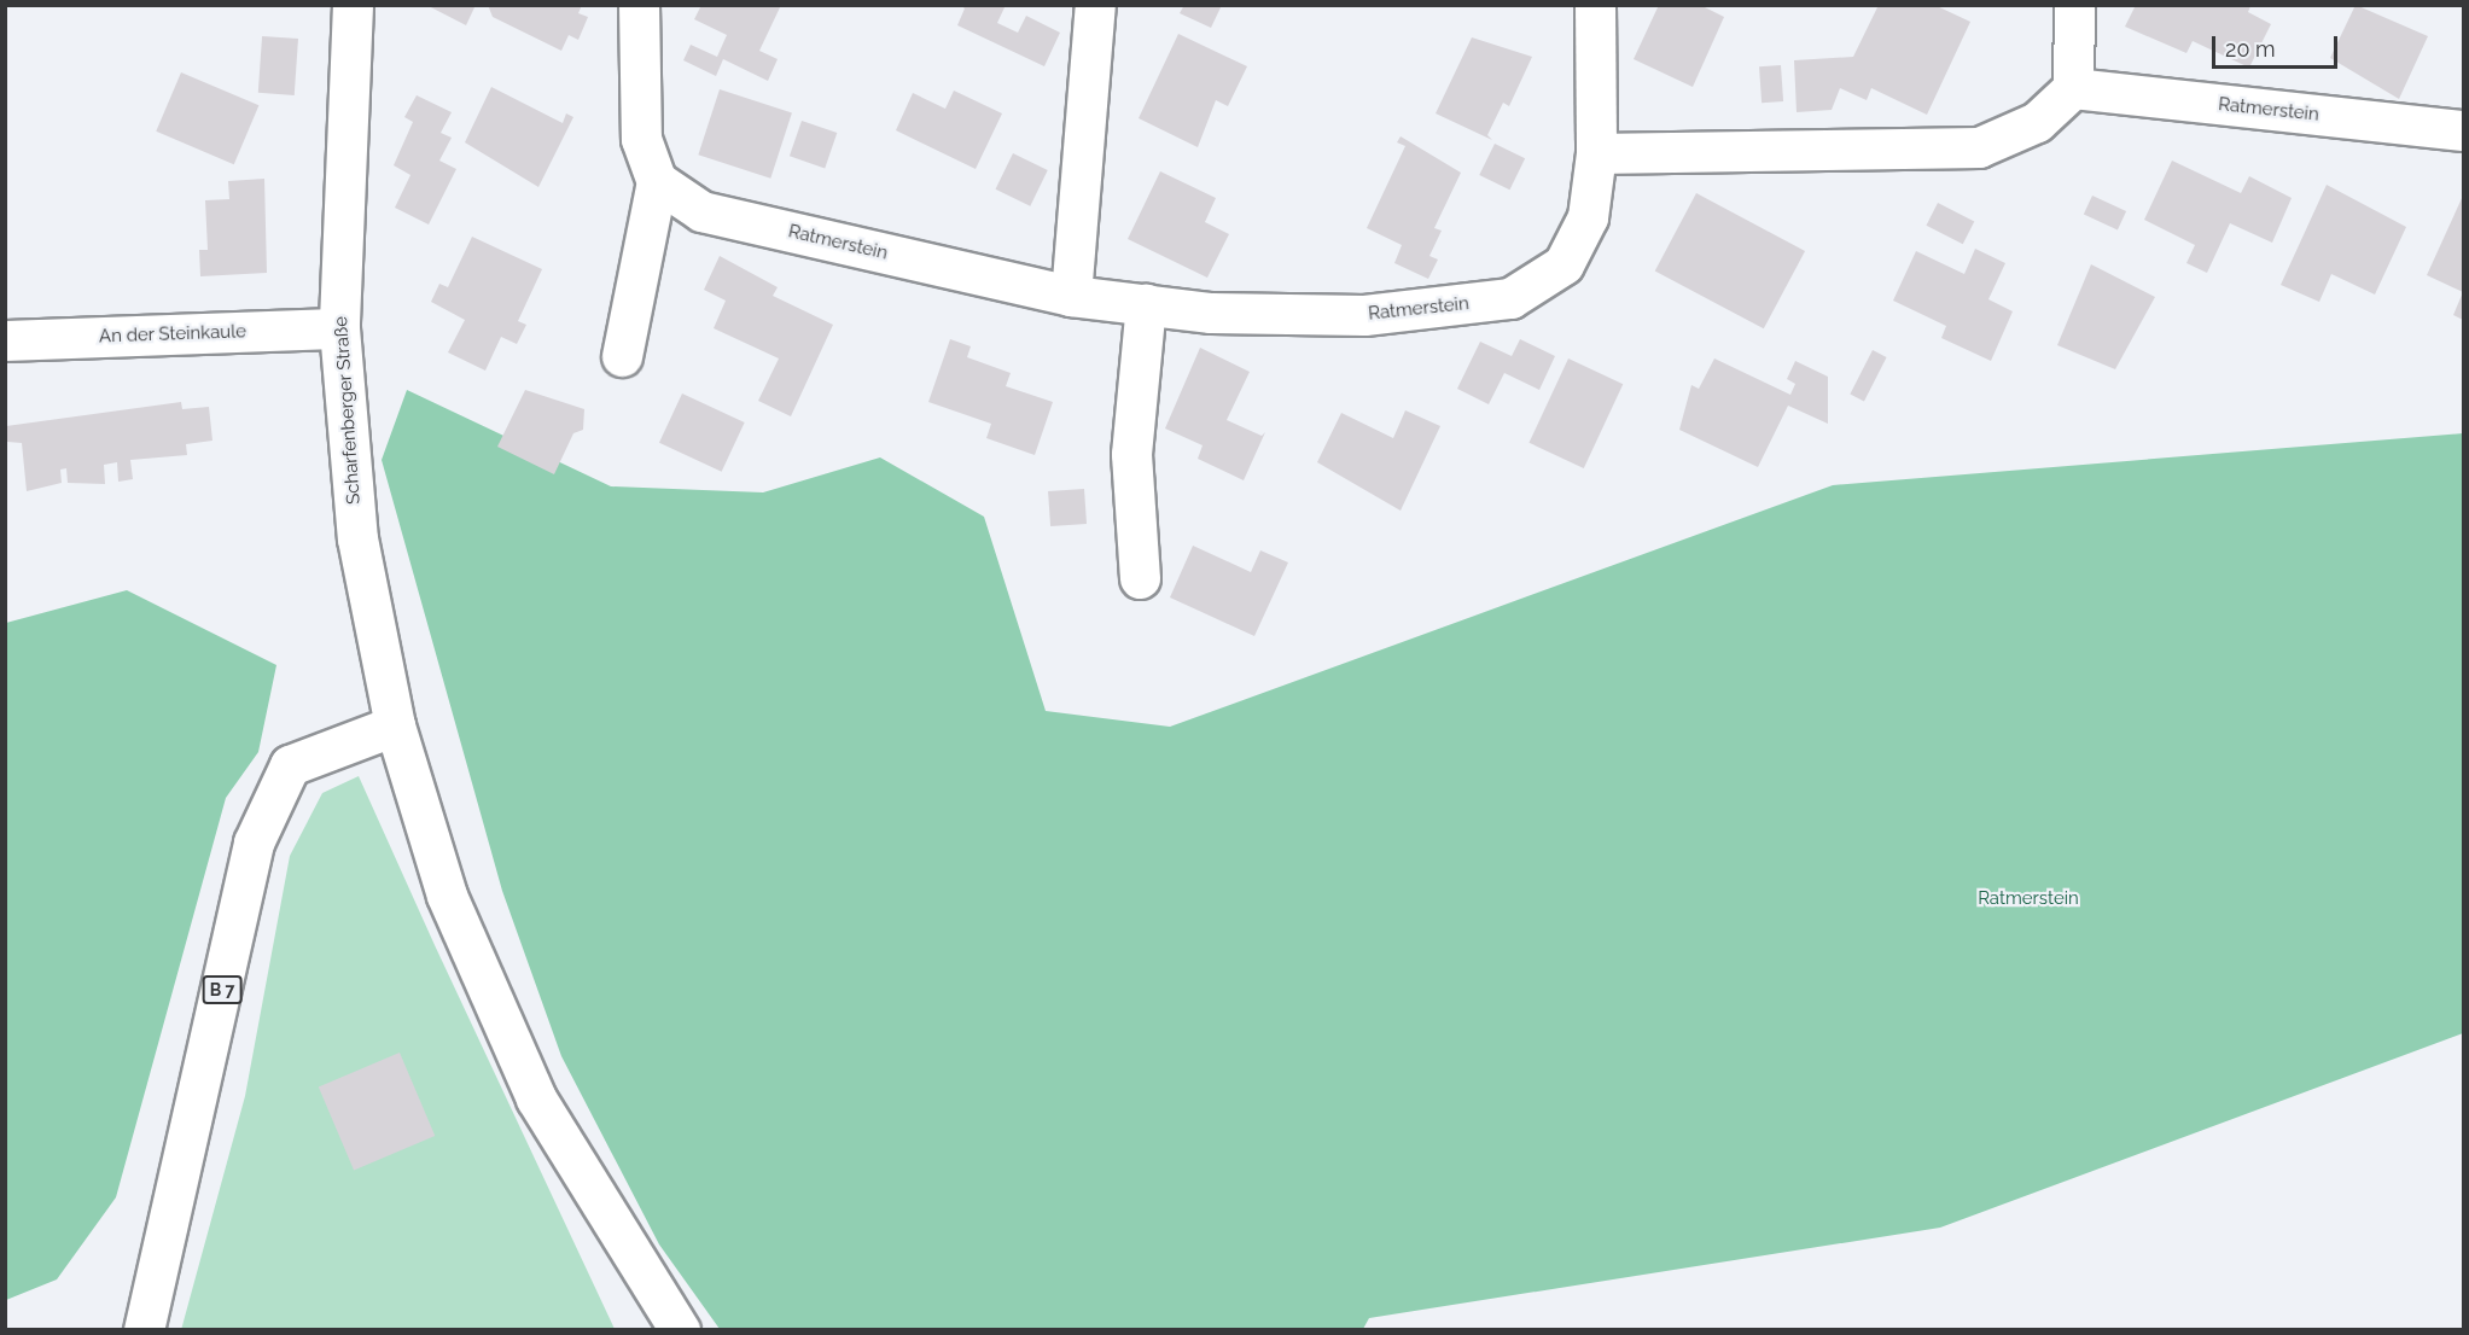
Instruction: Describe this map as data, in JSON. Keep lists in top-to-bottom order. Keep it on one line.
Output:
{"streets":{"street":["Ratmerstein","An der Steinkaule","Scharfenberger Straße","B 7"]},"crossings":[["An der Steinkaule","Scharfenberger Straße"],["Scharfenberger Straße","B 7"]],"parks":["Ratmerstein"],"scale_bar":"20 m"}
